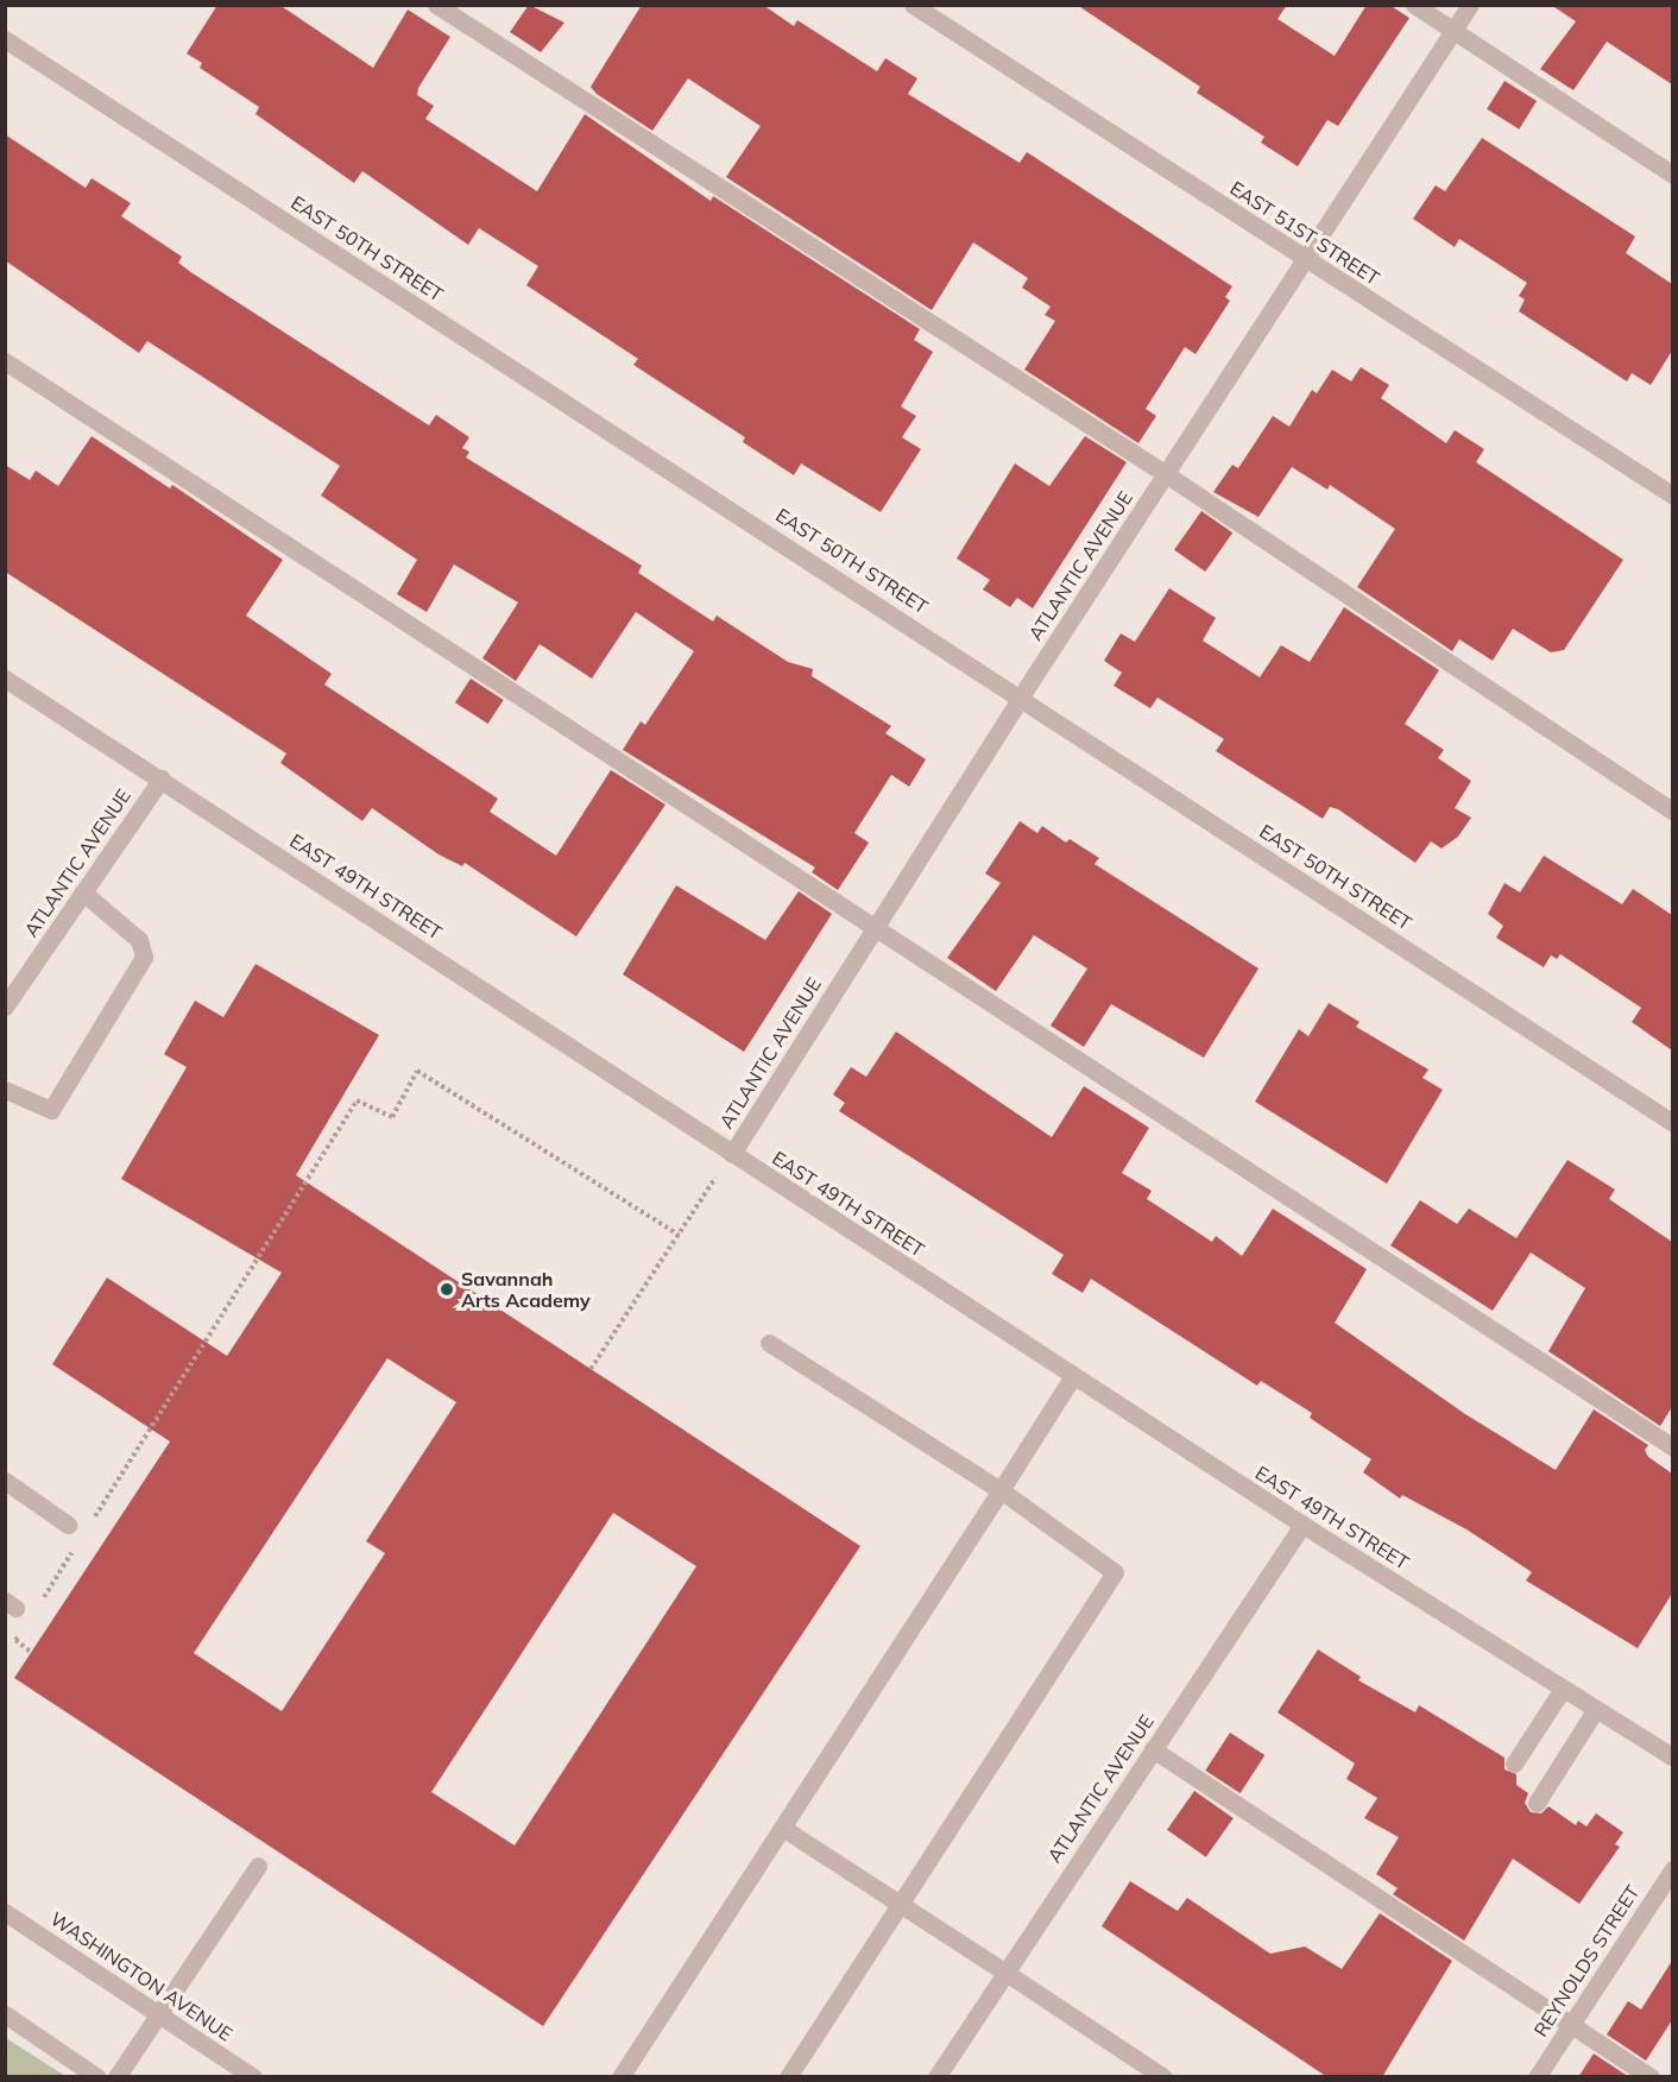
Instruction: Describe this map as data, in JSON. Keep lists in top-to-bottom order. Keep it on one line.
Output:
{"streets":{"street":["EAST 51ST STREET","EAST 50TH STREET","ATLANTIC AVENUE","EAST 49TH STREET","REYNOLDS STREET","WASHINGTON AVENUE"]},"crossings":[["EAST 51ST STREET","ATLANTIC AVENUE"],["EAST 50TH STREET","ATLANTIC AVENUE"],["ATLANTIC AVENUE","EAST 49TH STREET"]],"places":["Savannah Arts Academy"]}
